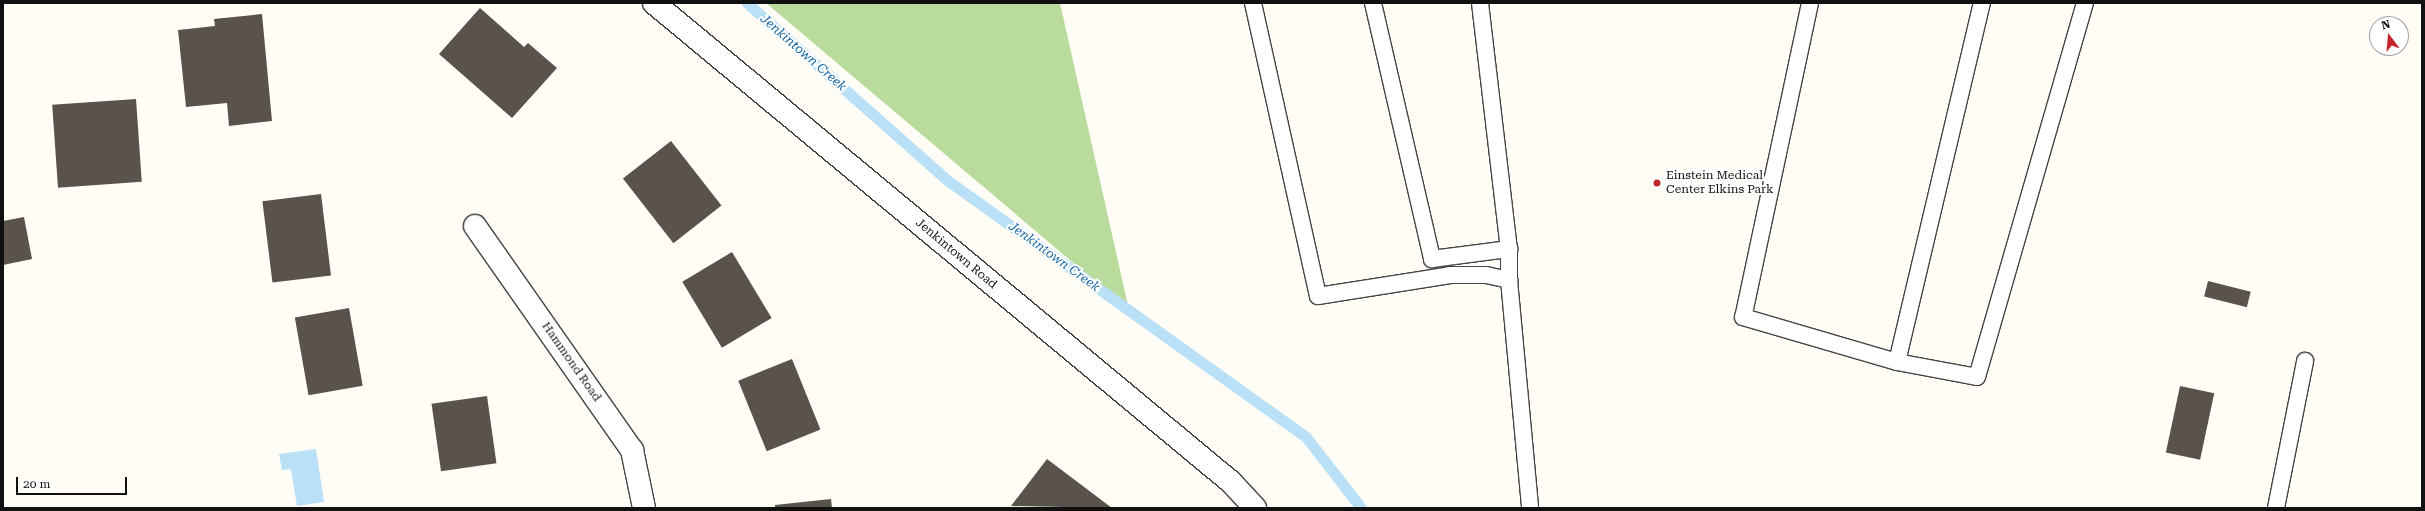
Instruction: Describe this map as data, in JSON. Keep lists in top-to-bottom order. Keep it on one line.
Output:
{"streets":{"street":["Jenkintown Road","Hammond Road"]},"water":["Jenkintown Creek"],"places":["Einstein Medical Center Elkins Park"],"scale_bar":"20 m","north":"top"}
